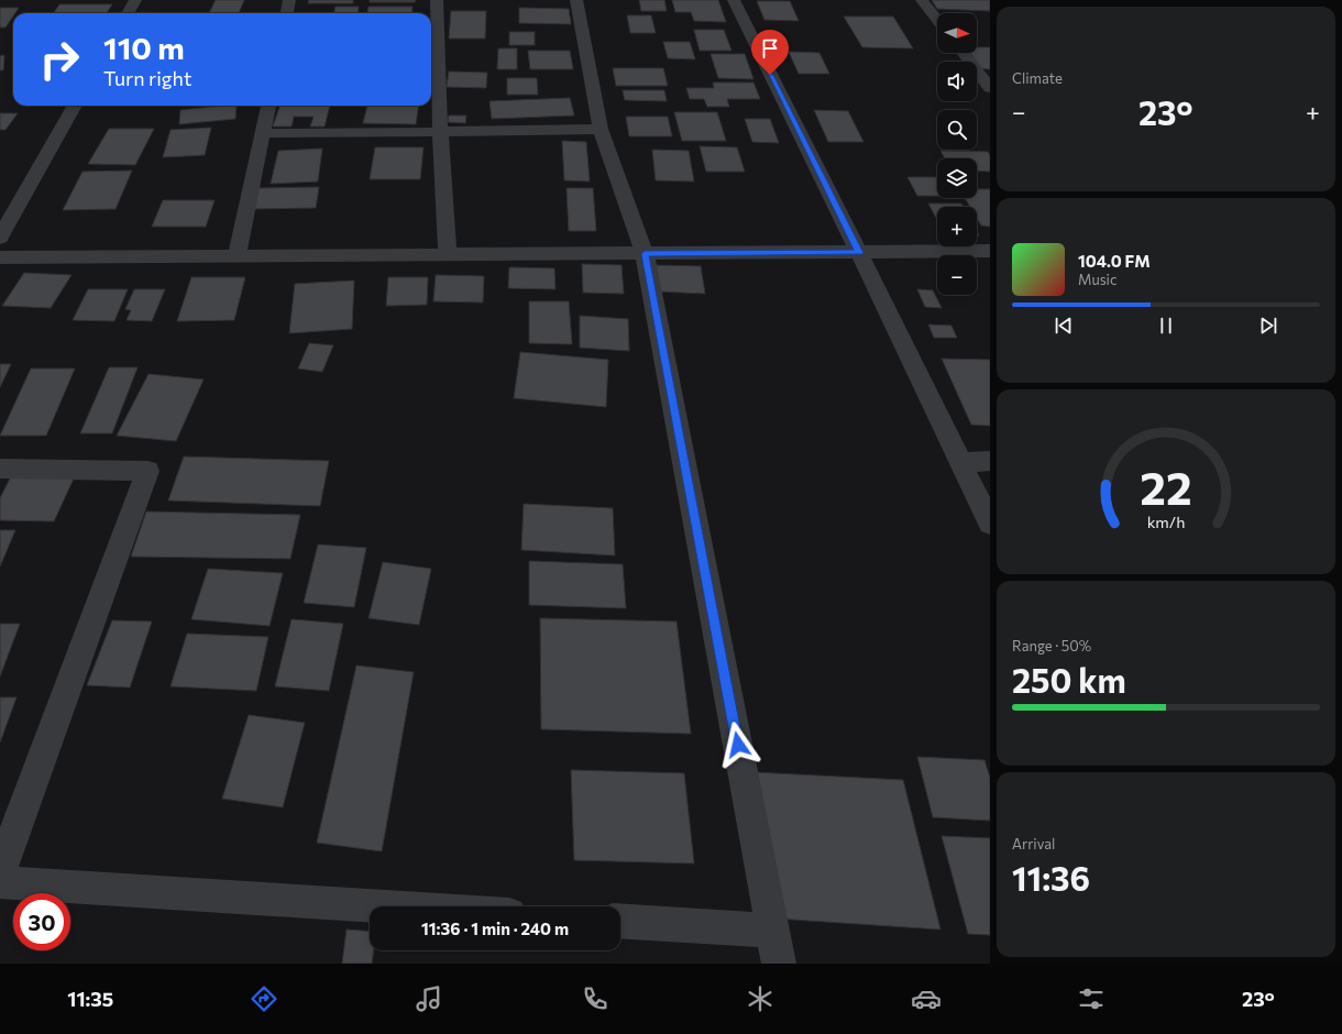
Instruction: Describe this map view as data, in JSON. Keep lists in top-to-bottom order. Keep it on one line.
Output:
{"north":"right","page":{"tile":["Climate",["Range · 50%","250 km"],["Arrival","11:36"]],"map_buttons":["+","−"],"turn":["110 m","Turn right"],"heat":["−","23°","+"],"song":["104.0 FM","Music"],"limit":"30","trip":"11:36 · 1 min · 240 m","tabs":["11:35","23°"],"gauge":["22","km/h"]}}
